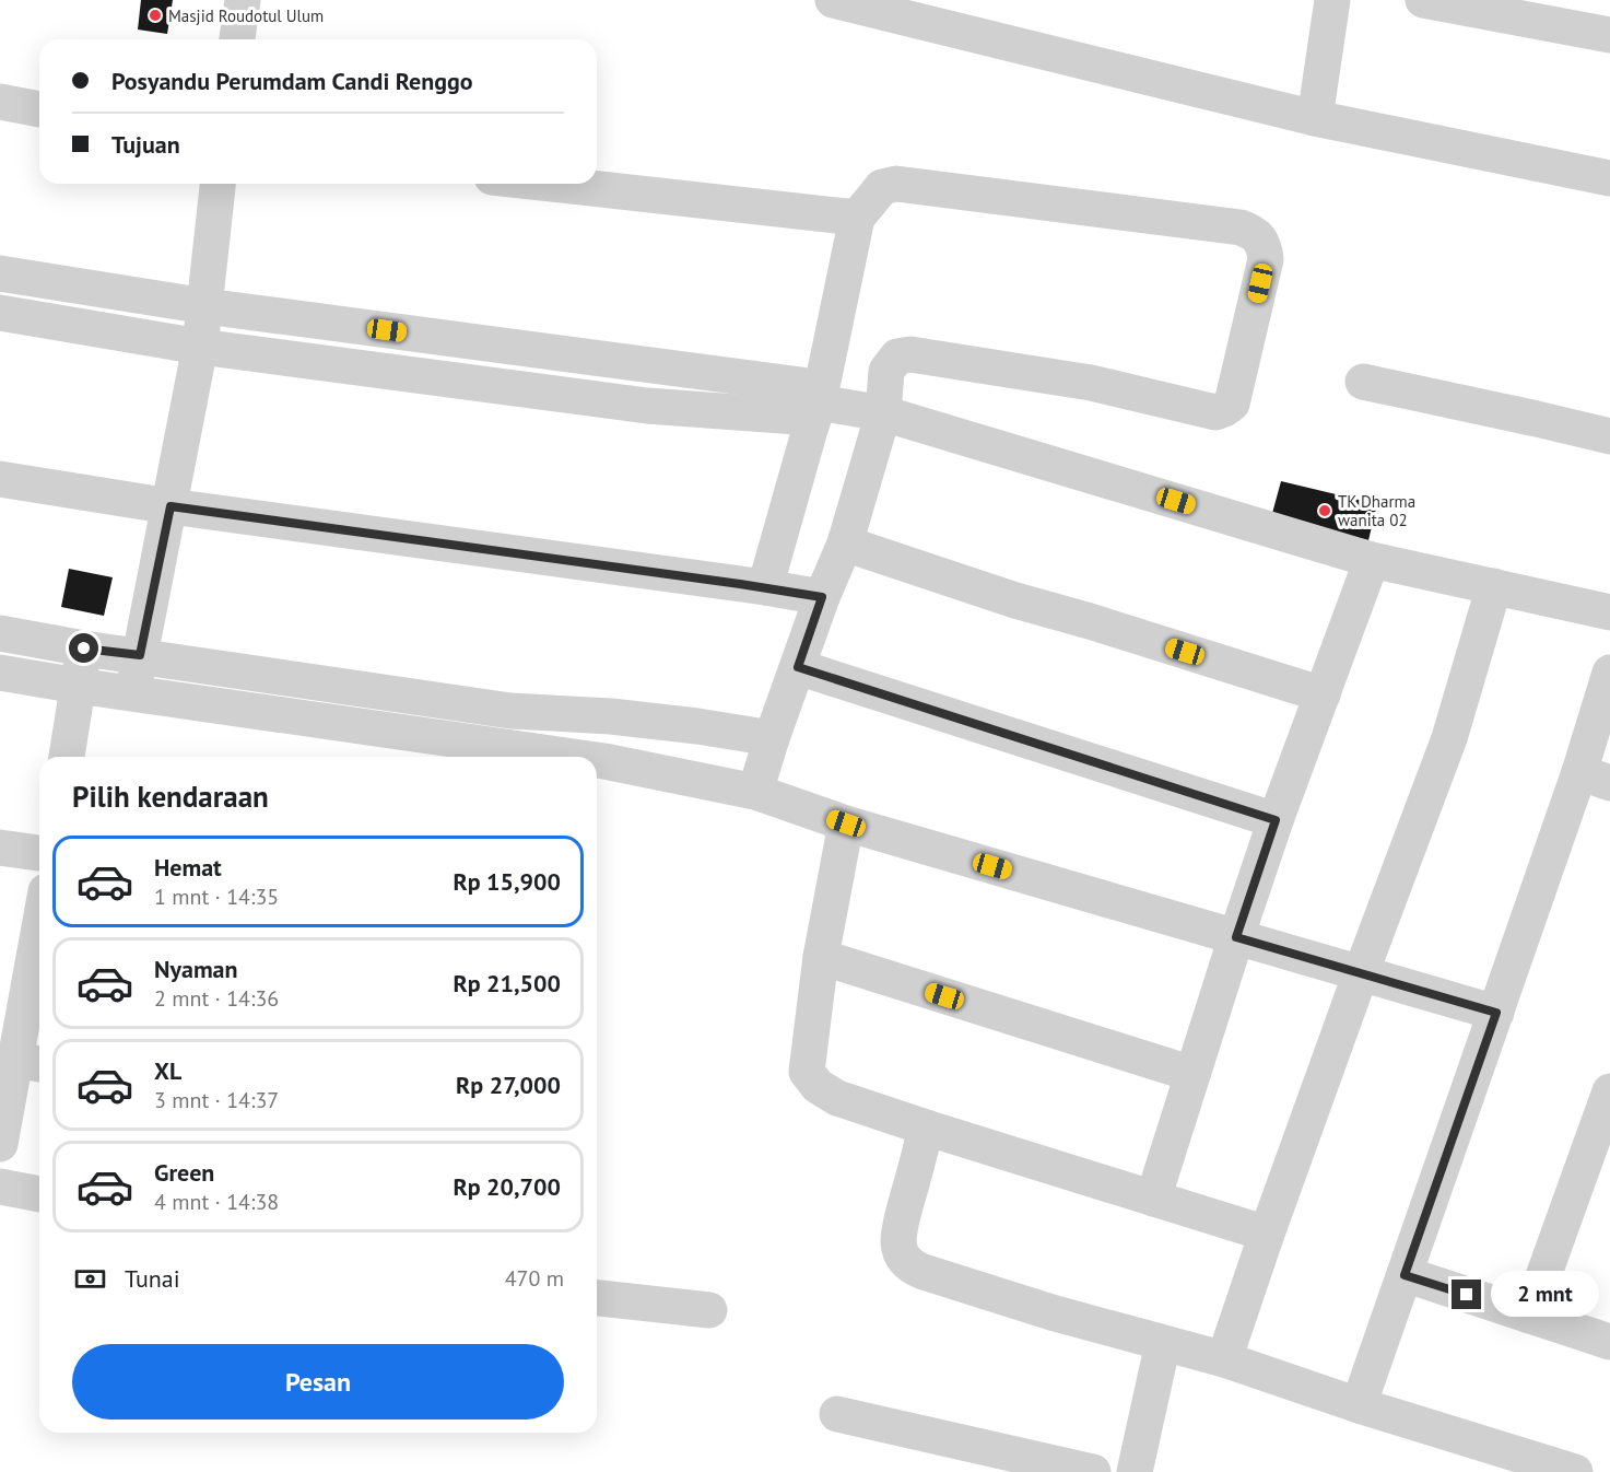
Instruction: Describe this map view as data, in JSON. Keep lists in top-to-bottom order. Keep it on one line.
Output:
{"places":["Masjid Roudotul Ulum","TK Dharma wanita 02"],"page":{"banner":["Posyandu Perumdam Candi Renggo","Tujuan"],"heading":"Pilih kendaraan","list":[{"name":"Hemat","note":"1 mnt · 14:35","value":"Rp 15,900"},{"name":"Nyaman","note":"2 mnt · 14:36","value":"Rp 21,500"},{"name":"XL","note":"3 mnt · 14:37","value":"Rp 27,000"},{"name":"Green","note":"4 mnt · 14:38","value":"Rp 20,700"}],"pay":["Tunai","470 m"],"bubble":"2 mnt","buttons":"Pesan"}}
